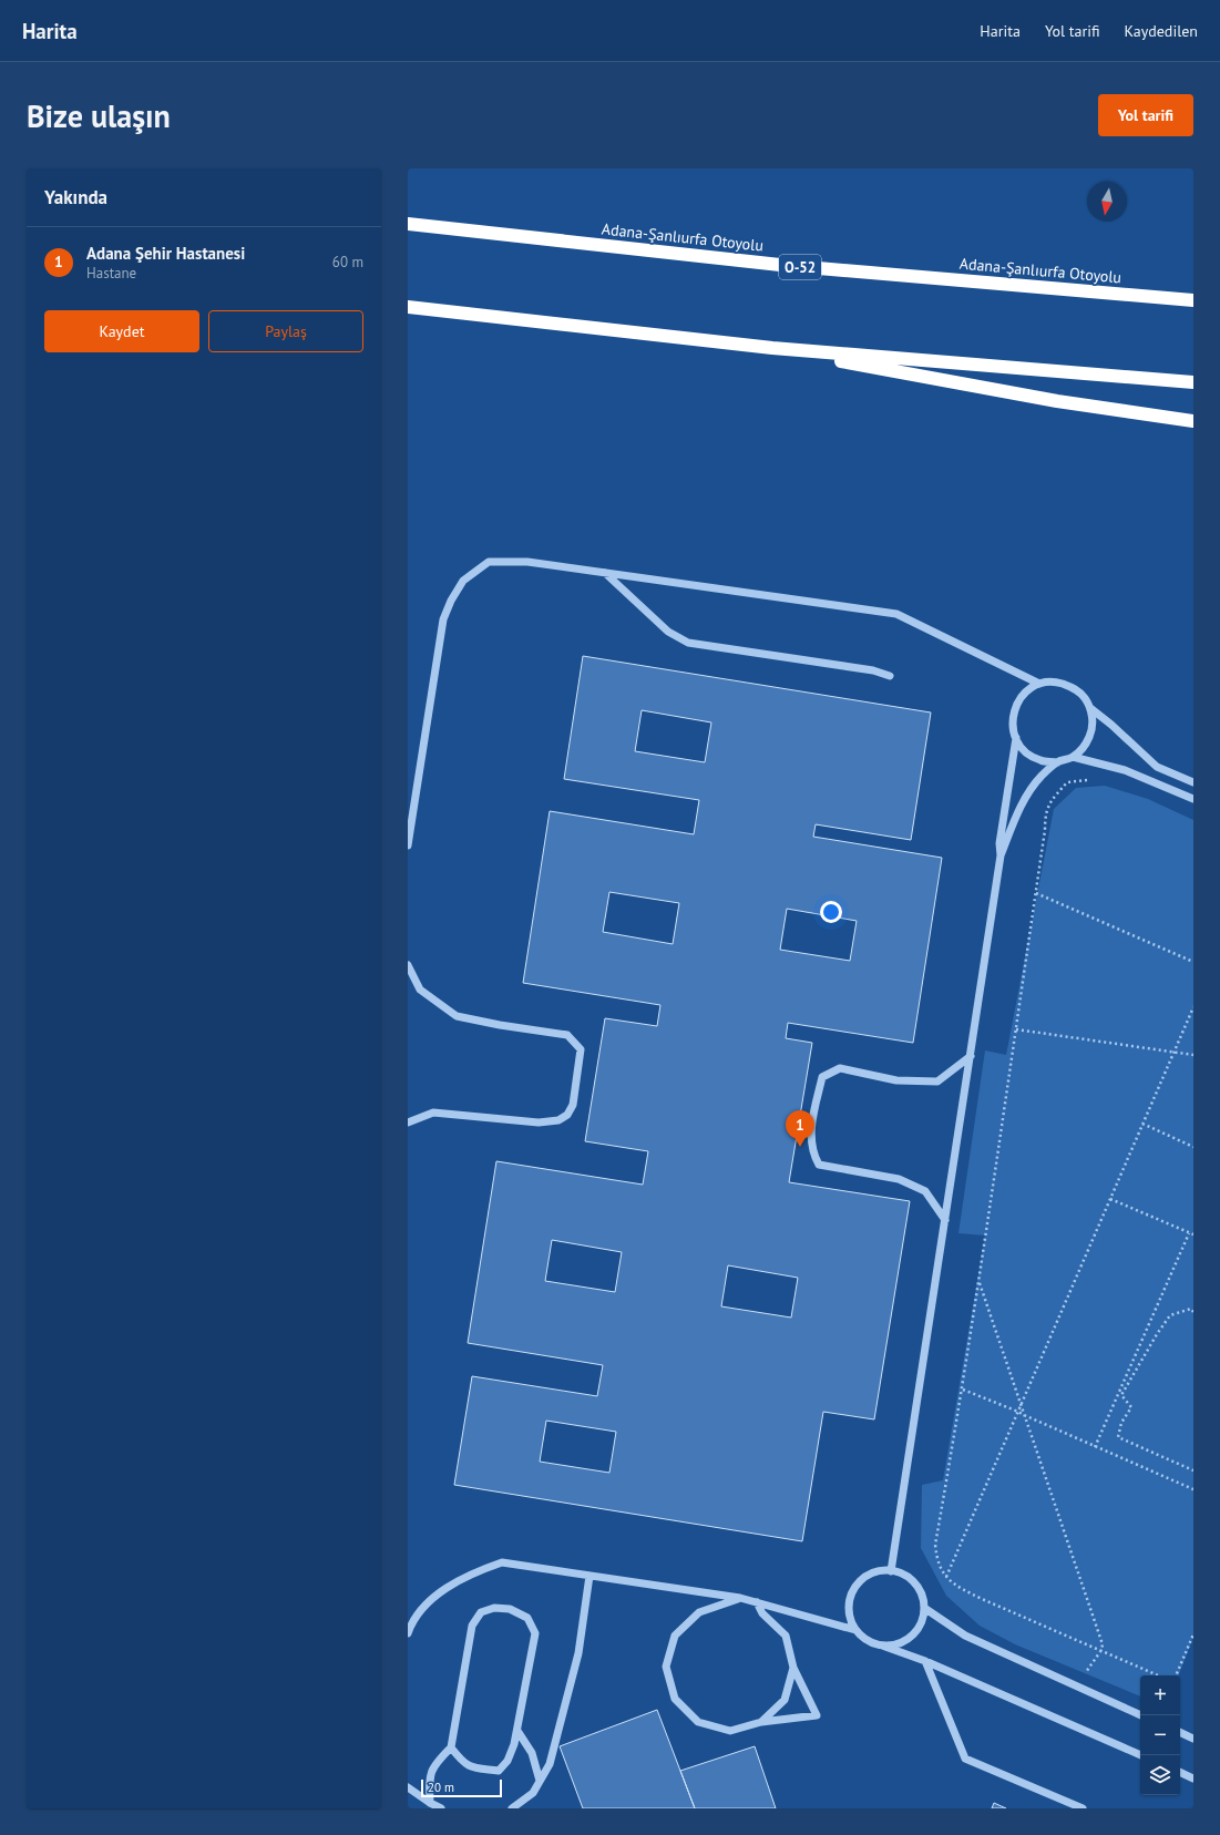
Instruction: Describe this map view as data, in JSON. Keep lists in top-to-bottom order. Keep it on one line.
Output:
{"streets":{"highway":["Adana-Şanlıurfa Otoyolu","O-52"]},"scale_bar":"20 m","north":"bottom","page":{"header":"Harita","nav":["Harita","Yol tarifi","Kaydedilen"],"buttons":["Yol tarifi",["Kaydet","Paylaş"]],"title":"Bize ulaşın","heading":"Yakında","list":[{"mark":"1","name":"Adana Şehir Hastanesi","note":"Hastane","value":"60 m"}],"pins":"1","map_buttons":["+","−"],"scale":"20 m"}}
